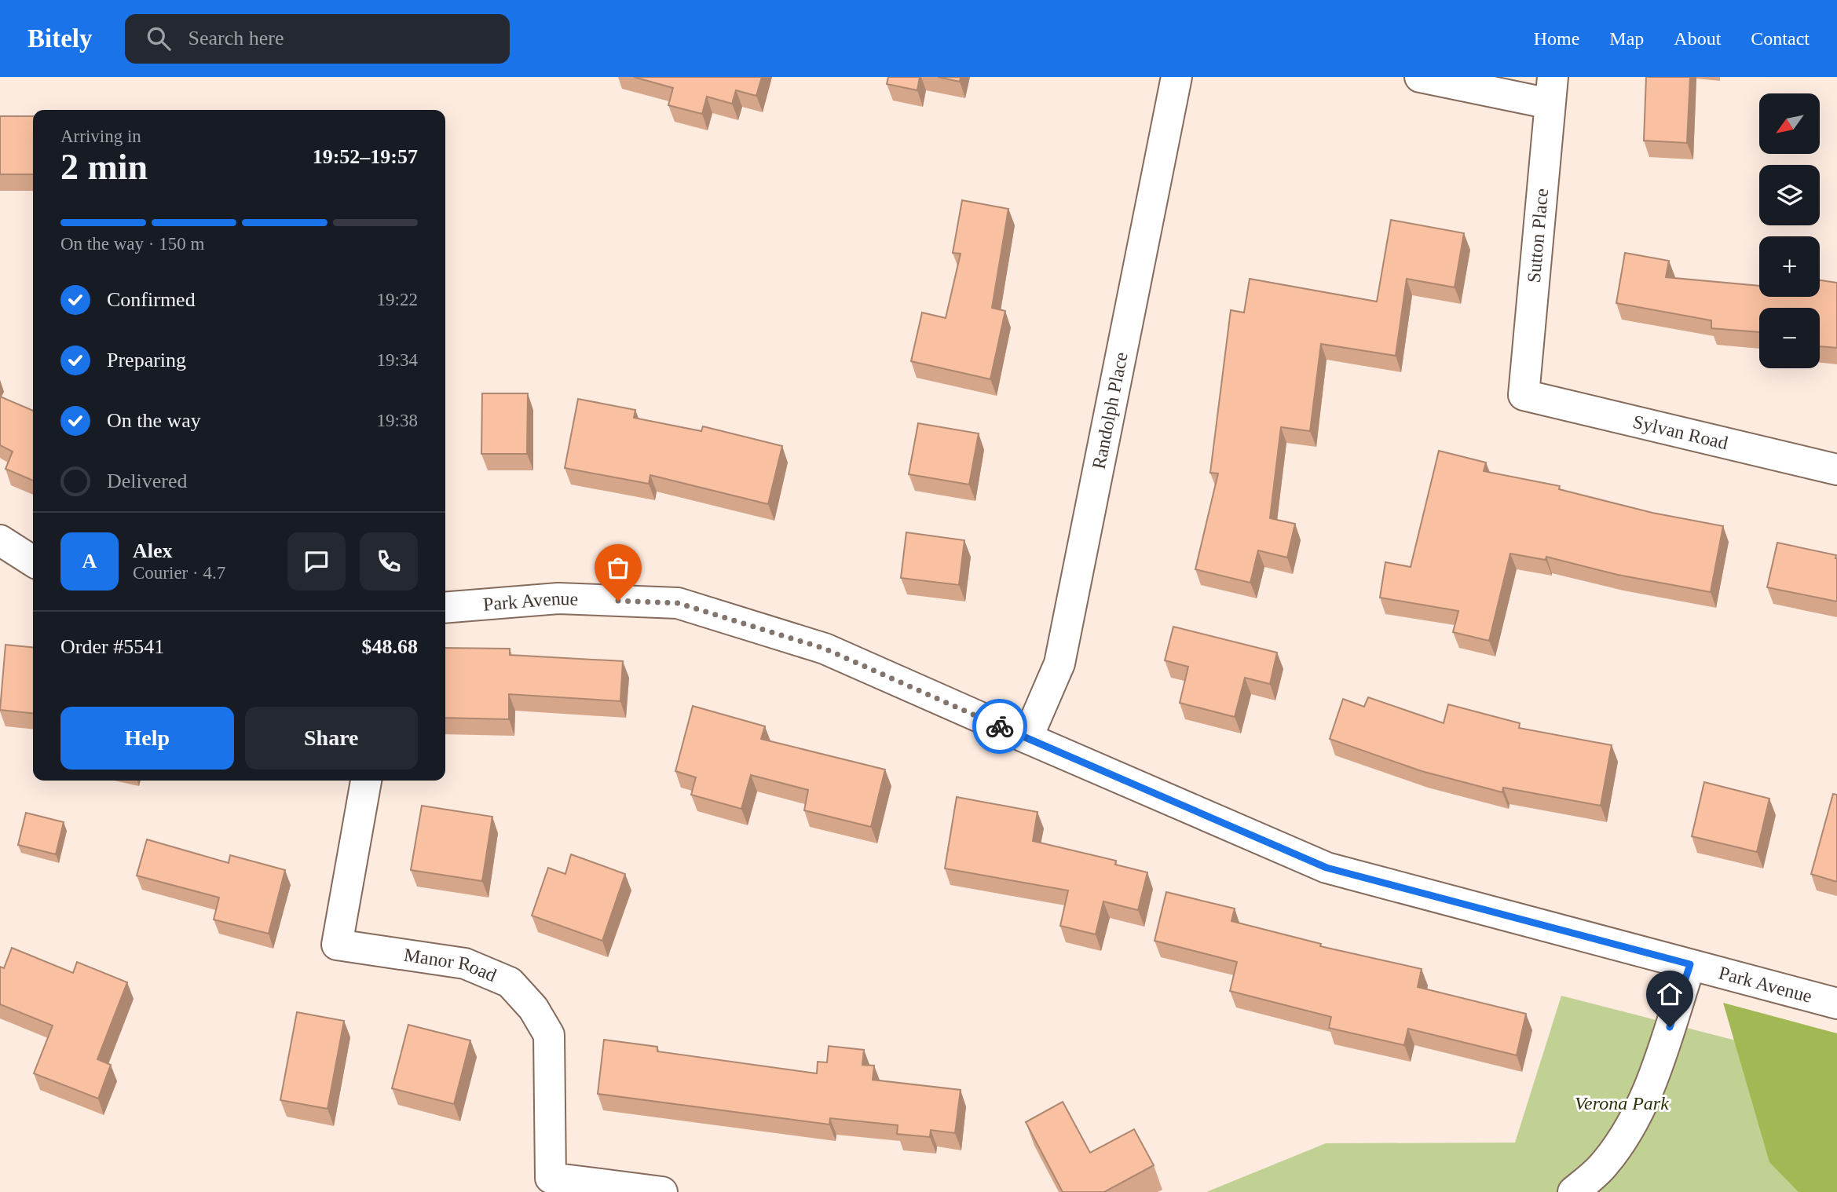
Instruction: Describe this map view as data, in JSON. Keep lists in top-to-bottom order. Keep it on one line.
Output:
{"streets":{"street":["Sutton Place","Randolph Place","Sylvan Road","Park Avenue","Manor Road"]},"crossings":[["Sutton Place","Sylvan Road"],["Randolph Place","Park Avenue"]],"parks":["Verona Park"],"north":"bottom left","page":{"header":"Bitely","search":"Search here","nav":["Home","Map","About","Contact"],"map_buttons":["+","−"],"heading":["2 min","Arriving in","19:52–19:57"],"panel":["Alex","Courier · 4.7","Order #5541","$48.68"],"bar":"On the way · 150 m","list":[["Confirmed","19:22"],["Preparing","19:34"],["On the way","19:38"],"Delivered"],"round":"A","buttons":["Help","Share"]}}
